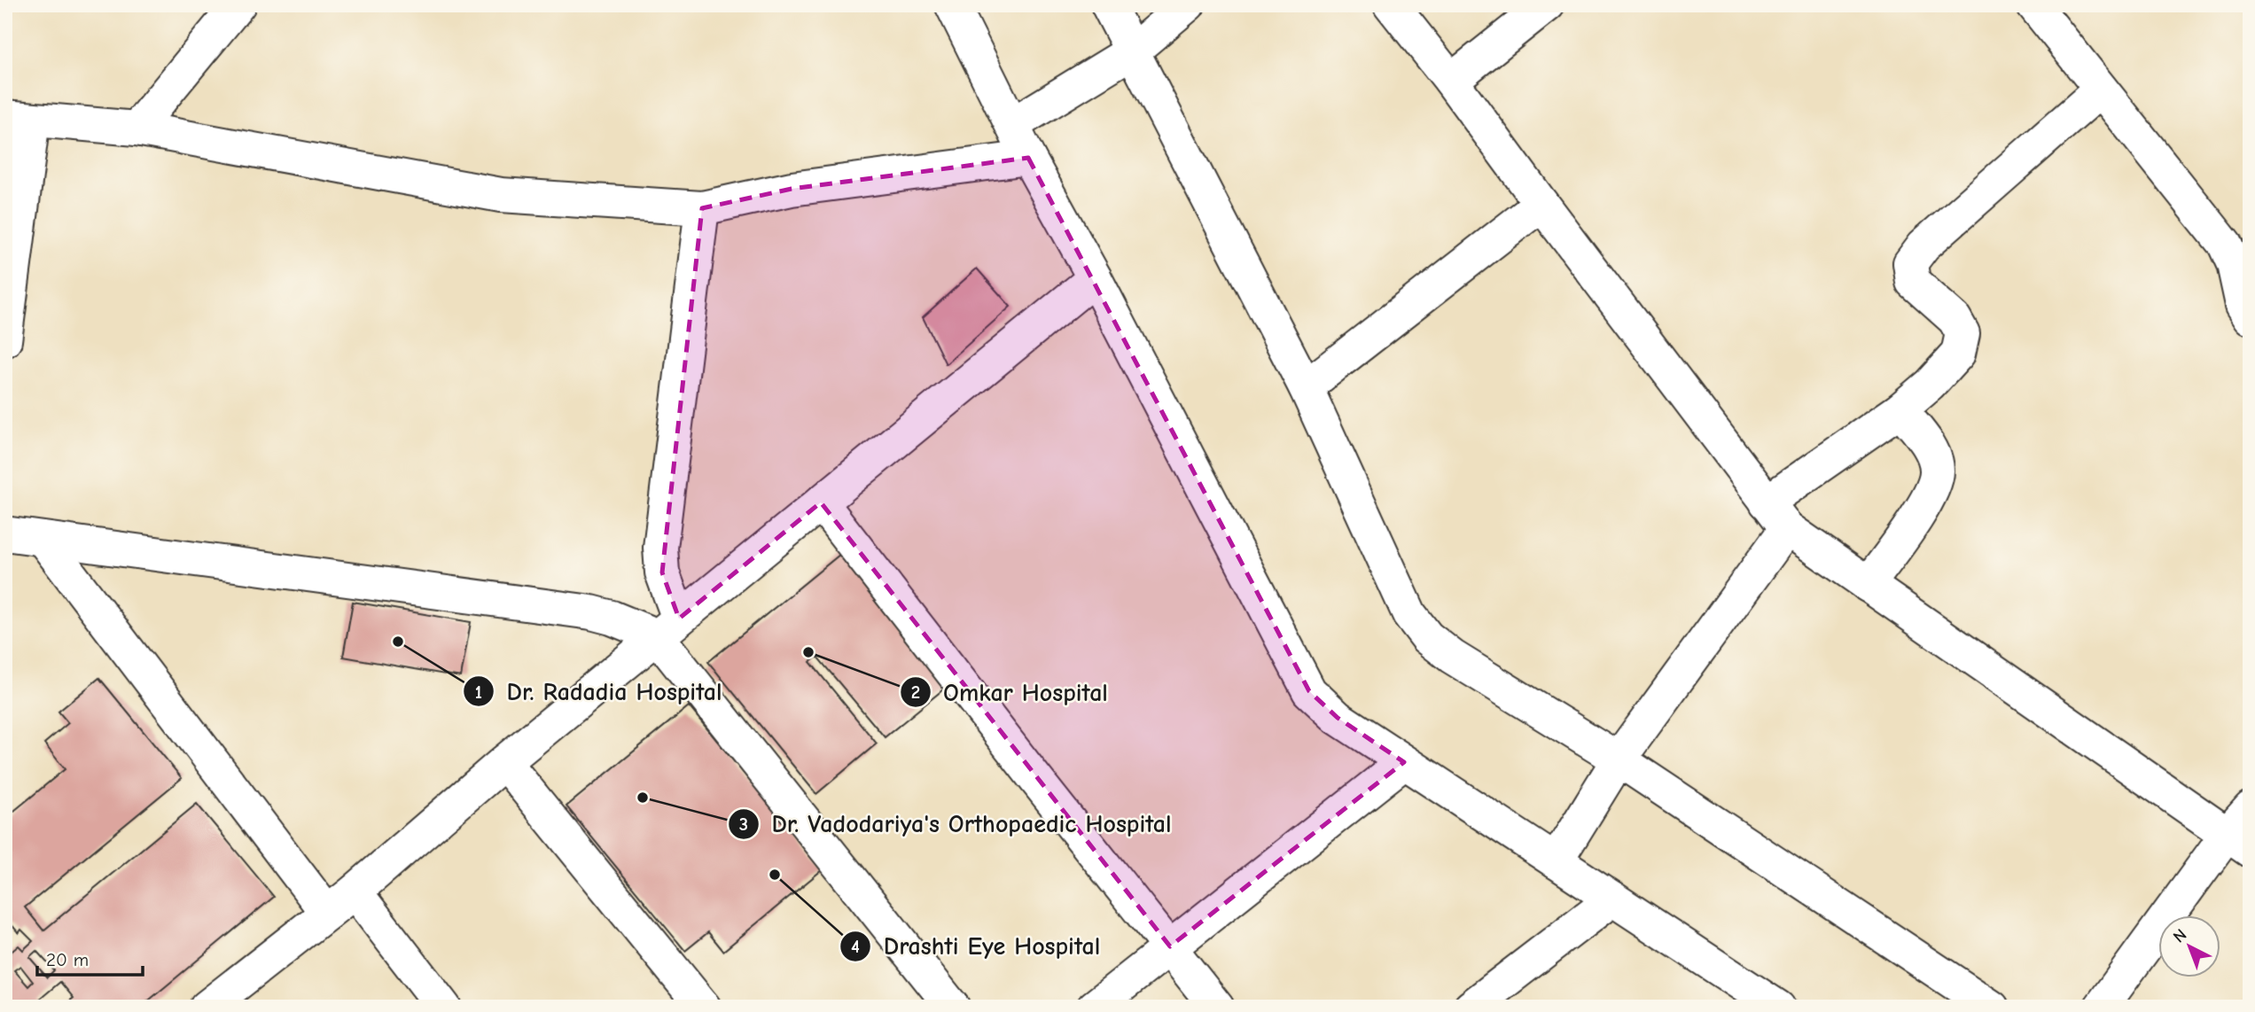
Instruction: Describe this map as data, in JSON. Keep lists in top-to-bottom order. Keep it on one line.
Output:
{"places":["Dr. Radadia Hospital","Omkar Hospital","Dr. Vadodariya's Orthopaedic Hospital","Drashti Eye Hospital"],"scale_bar":"20 m","north":"top left"}
